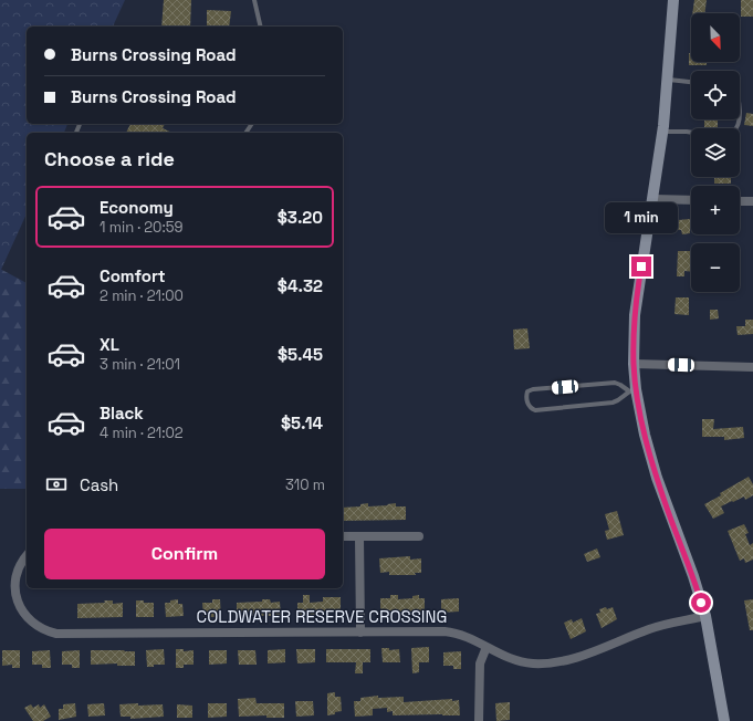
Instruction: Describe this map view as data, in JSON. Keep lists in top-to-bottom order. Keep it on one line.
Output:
{"streets":{"street":["COLDWATER RESERVE CROSSING"]},"north":"bottom right","page":{"map_buttons":["+","−"],"banner":["Burns Crossing Road","Burns Crossing Road"],"heading":"Choose a ride","list":[{"name":"Economy","note":"1 min · 20:59","value":"$3.20"},{"name":"Comfort","note":"2 min · 21:00","value":"$4.32"},{"name":"XL","note":"3 min · 21:01","value":"$5.45"},{"name":"Black","note":"4 min · 21:02","value":"$5.14"}],"bubble":"1 min","pay":["Cash","310 m"],"buttons":"Confirm"}}
